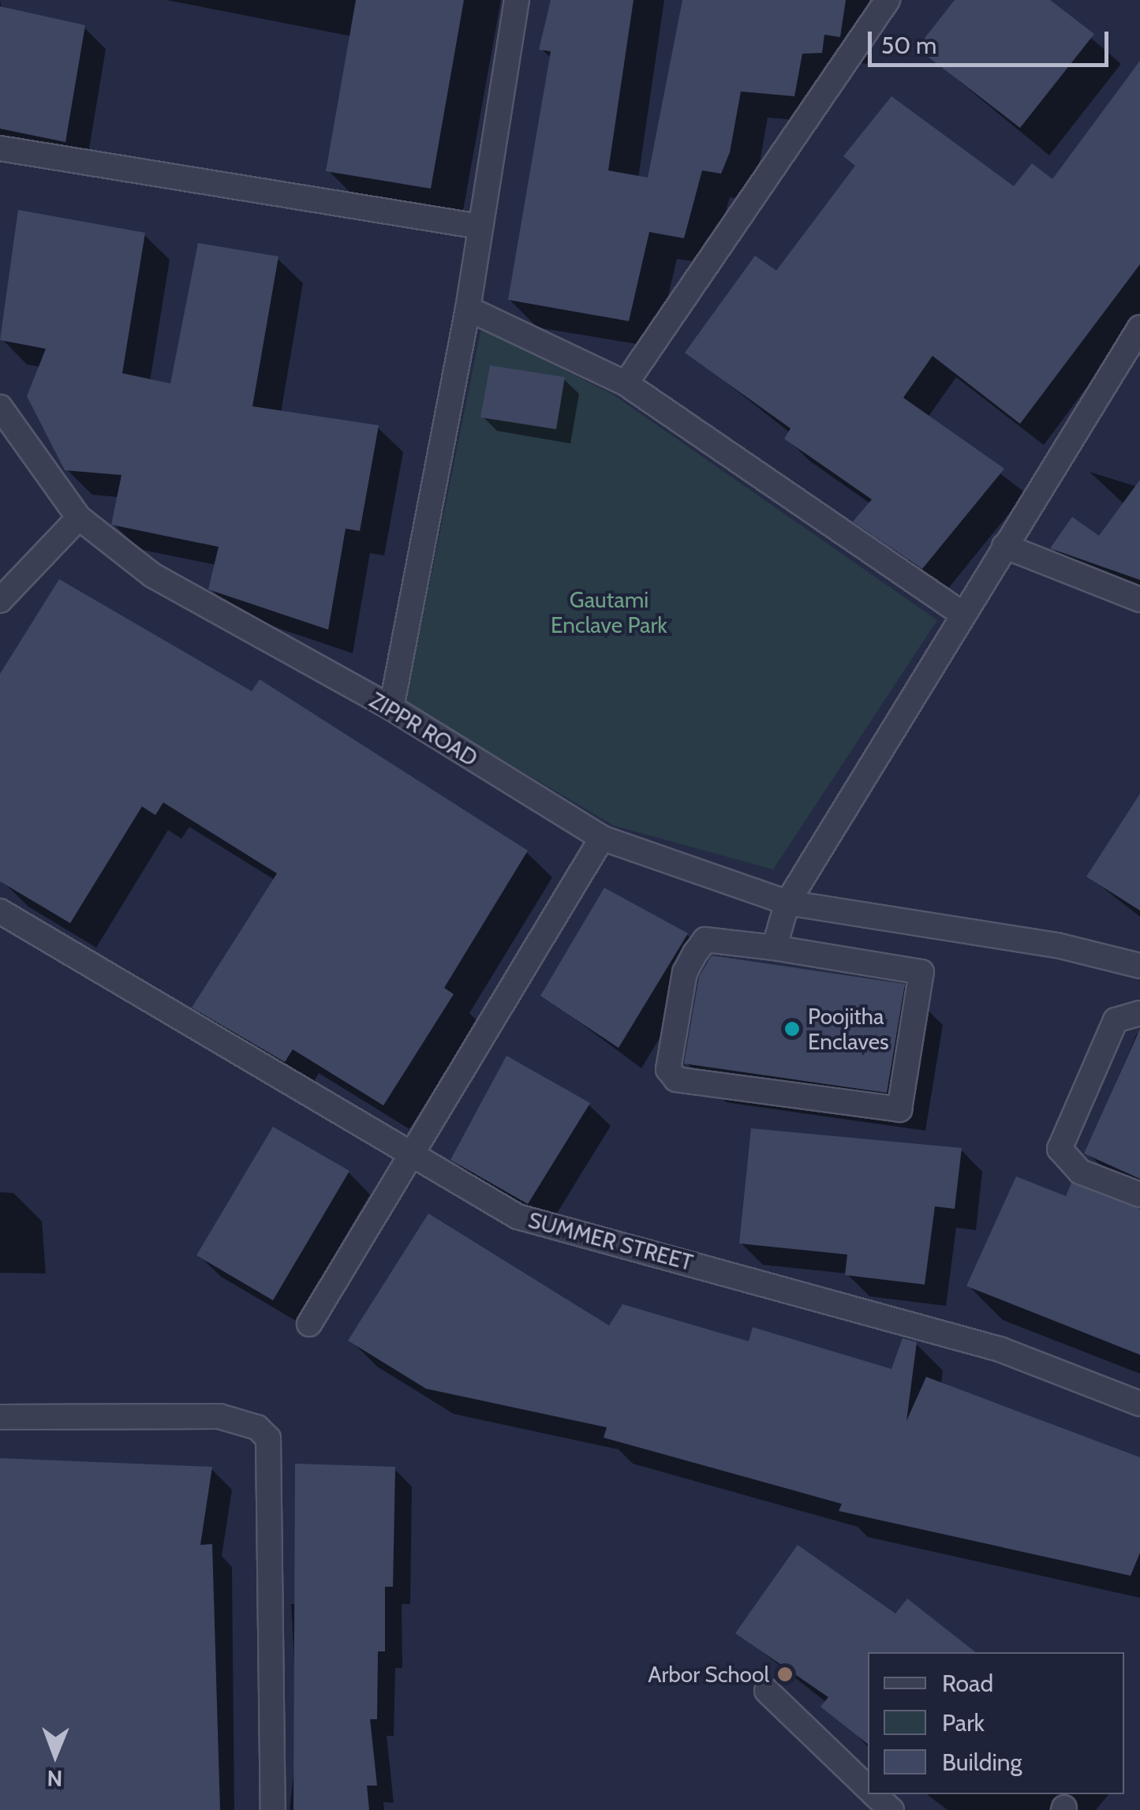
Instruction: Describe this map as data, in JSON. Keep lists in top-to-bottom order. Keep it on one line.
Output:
{"streets":{"street":["ZIPPR ROAD","SUMMER STREET"]},"parks":["Gautami Enclave Park"],"places":["Poojitha Enclaves","Arbor School"],"legend":["Road","Park","Building"],"scale_bar":"50 m","north":"bottom"}
